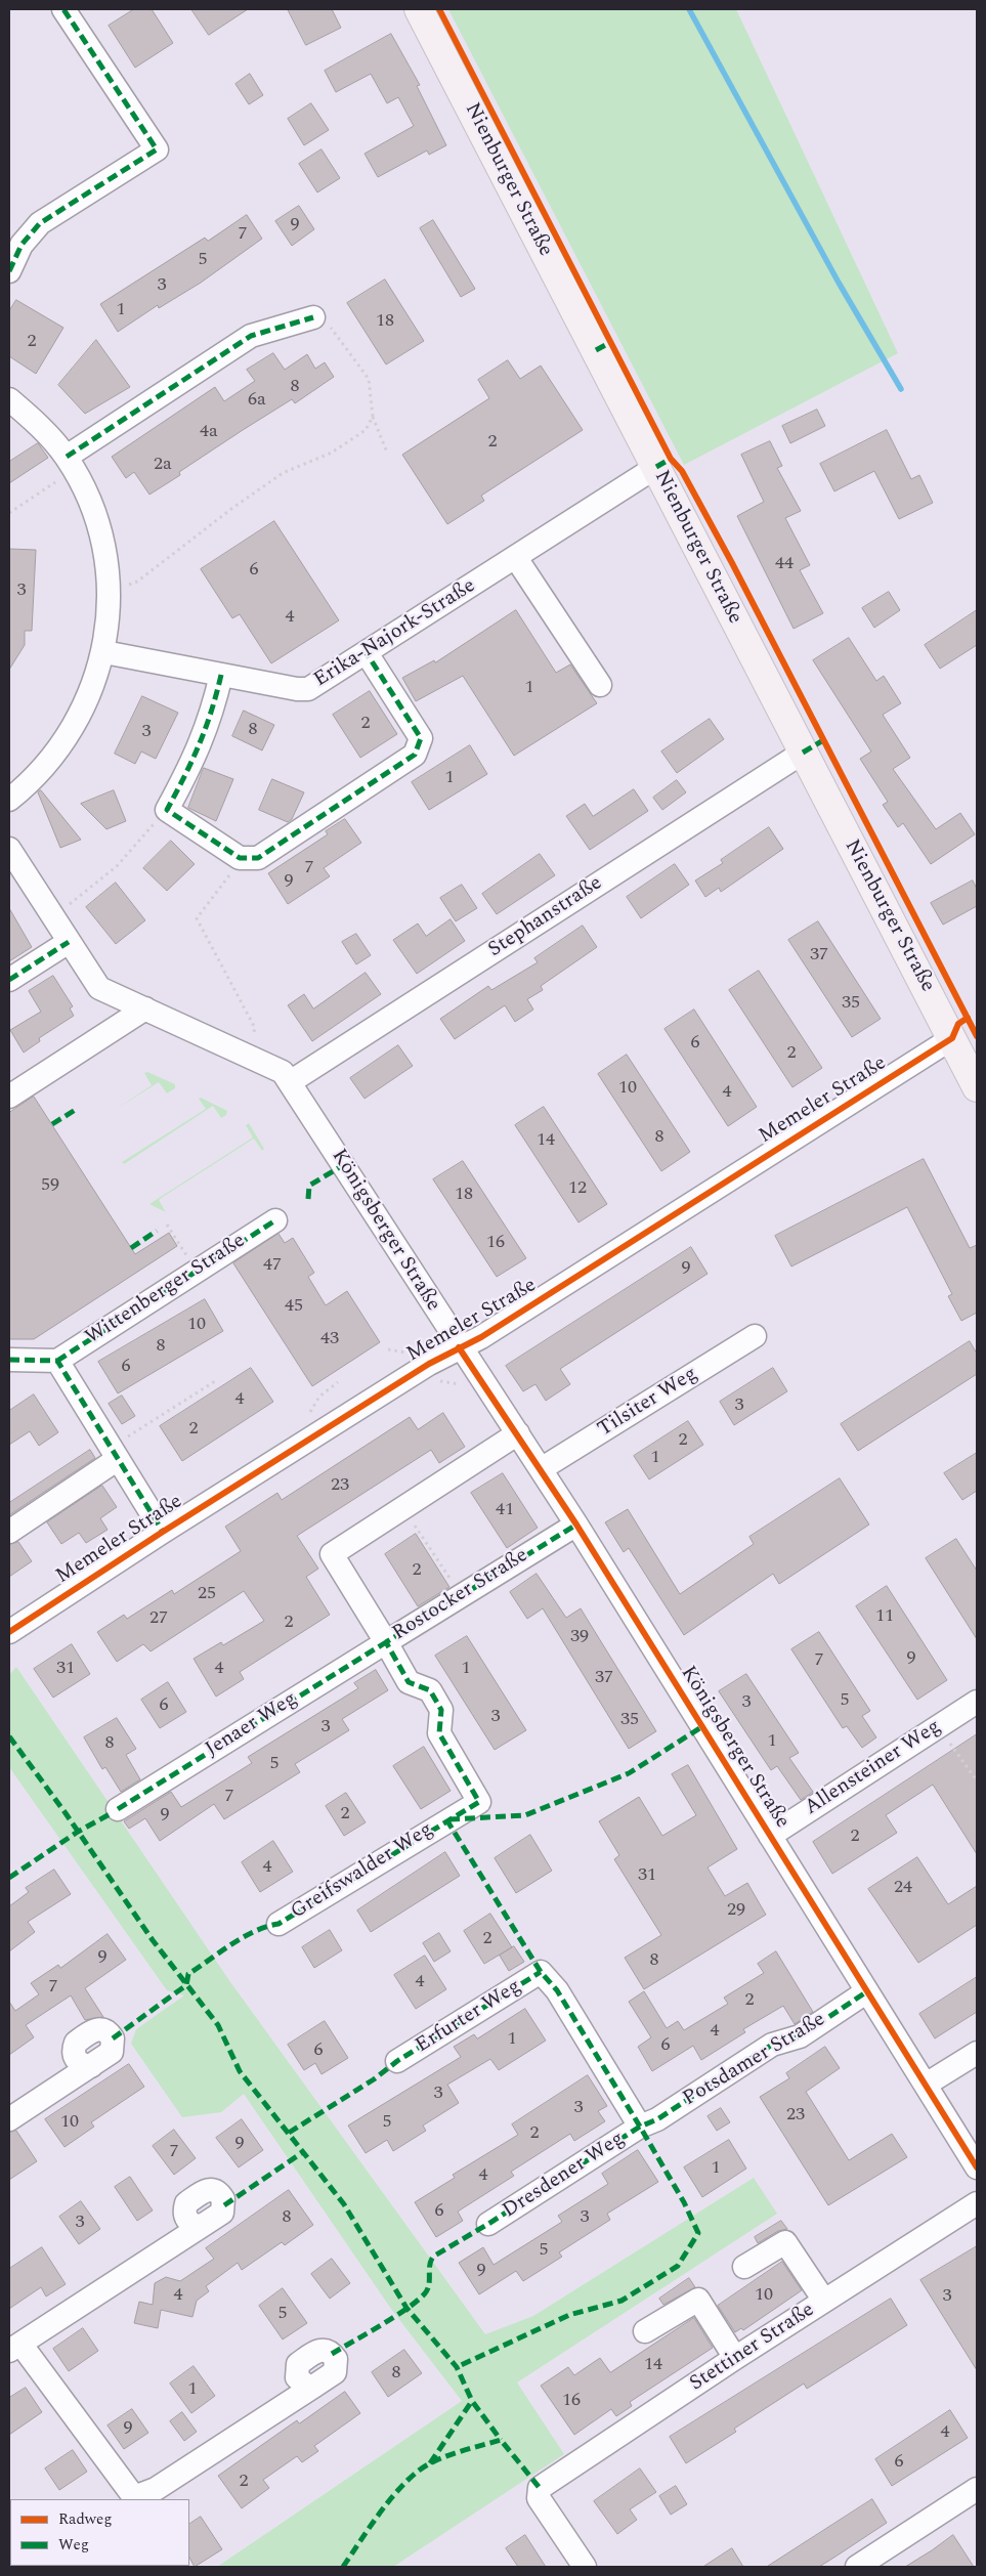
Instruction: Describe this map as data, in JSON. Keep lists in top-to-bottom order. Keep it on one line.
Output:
{"streets":{"main road":["Nienburger Straße"],"street":["Erika-Najork-Straße","Stephanstraße","Memeler Straße","Königsberger Straße","Wittenberger Straße","Tilsiter Weg","Rostocker Straße","Jenaer Weg","Allensteiner Weg","Greifswalder Weg","Erfurter Weg","Potsdamer Straße","Dresdener Weg","Stettiner Straße"]},"crossings":[["Nienburger Straße","Erika-Najork-Straße"],["Nienburger Straße","Stephanstraße"],["Nienburger Straße","Memeler Straße"],["Stephanstraße","Königsberger Straße"],["Memeler Straße","Königsberger Straße"],["Königsberger Straße","Tilsiter Weg"],["Königsberger Straße","Rostocker Straße"],["Königsberger Straße","Allensteiner Weg"],["Königsberger Straße","Potsdamer Straße"],["Rostocker Straße","Jenaer Weg"],["Rostocker Straße","Greifswalder Weg"],["Erfurter Weg","Potsdamer Straße"],["Erfurter Weg","Dresdener Weg"],["Potsdamer Straße","Dresdener Weg"]],"house_numbers":["9","7","5","3","1","18","2","8","6a","4a","2","2a","44","6","3","4","1","2","8","3","1","7","9","37","35","6","2","10","4","8","14","59","12","18","16","47","9","45","10","43","8","6","4","3","2","2","1","23","41","2","25","11","27","2","39","9","7","31","4","1","37","5","3","6","3","35","3","1","8","5","7","2","9","2","4","31","24","29","2","9","8","4","7","2","4","1","6","6","3","3","23","10","5","2","9","7","1","4","6","8","3","3","5","9","4","10","3","5","14","8","1","16","9","4","6","2"],"legend":["Radweg","Weg"]}
